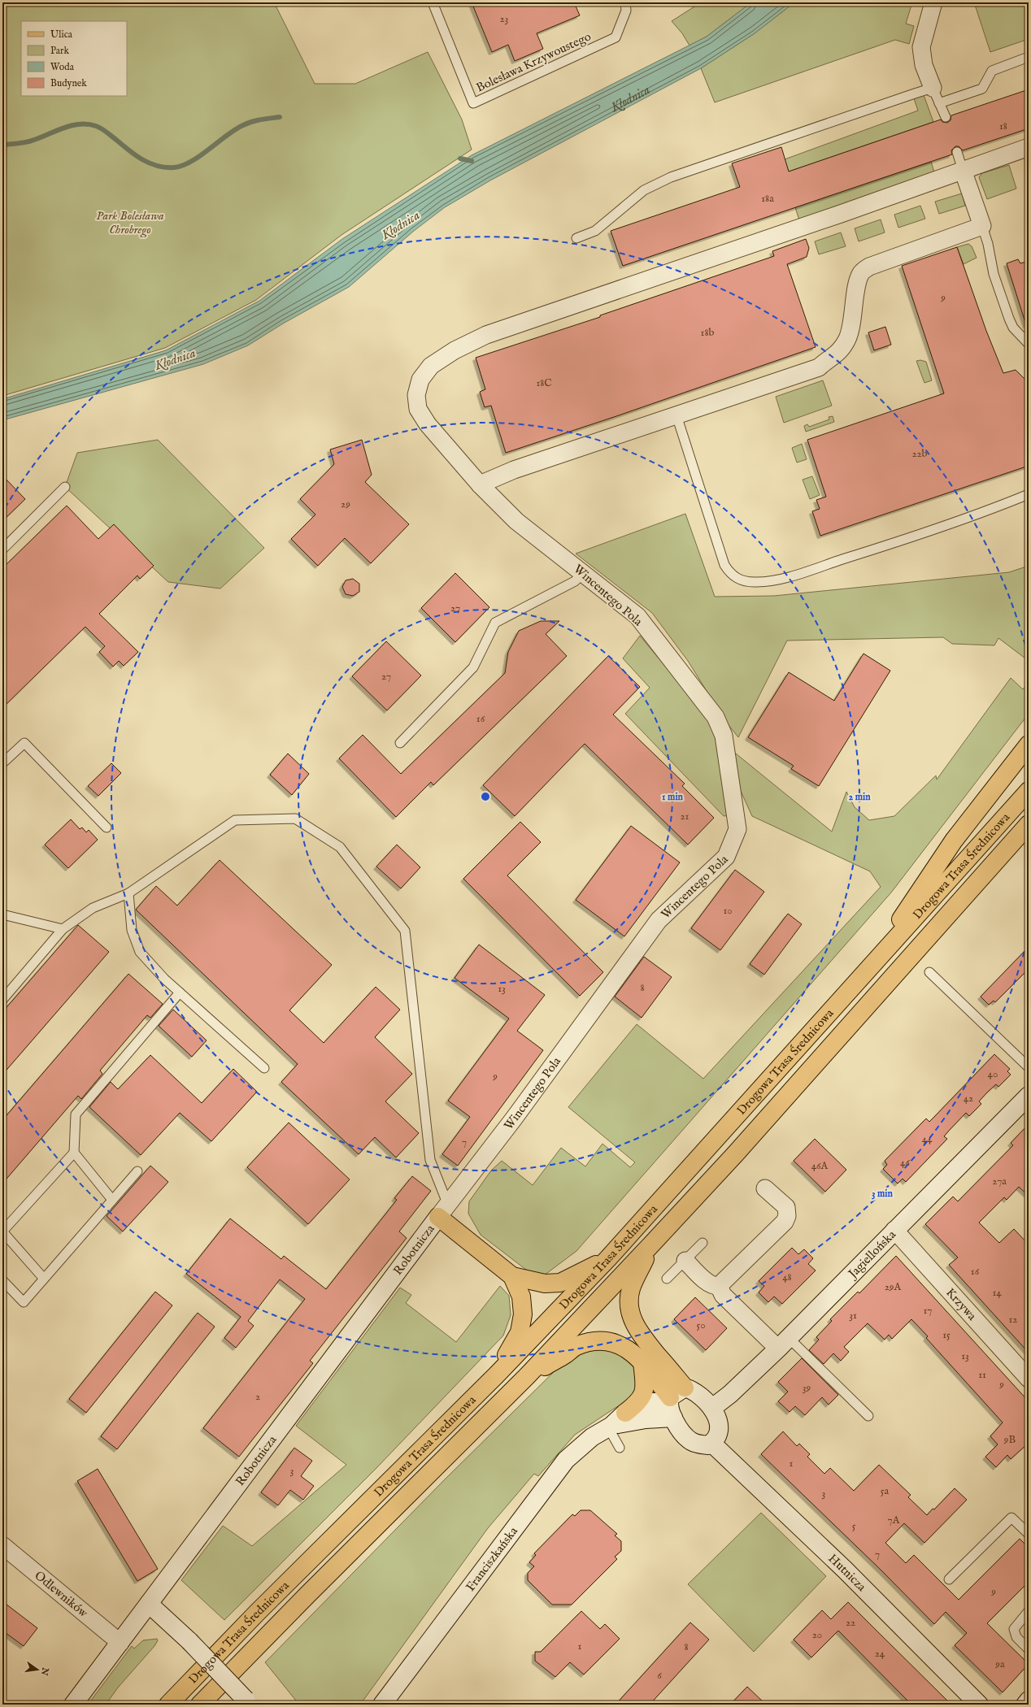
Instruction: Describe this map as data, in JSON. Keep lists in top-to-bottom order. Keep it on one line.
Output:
{"streets":{"main road":["Drogowa Trasa Średnicowa"],"street":["Wincentego Pola","Robotnicza","Jagiellońska","Krzywa","Franciszkańska","Hutnicza","Odlewników"],"lane":["Bolesława Krzywoustego"]},"crossings":[["Wincentego Pola","Robotnicza"],["Robotnicza","Odlewników"],["Jagiellońska","Krzywa"],["Jagiellońska","Franciszkańska"],["Jagiellońska","Hutnicza"],["Franciszkańska","Hutnicza"]],"water":["Kłodnica"],"parks":["Park Bolesława Chrobrego"],"house_numbers":["23","18","18a","9","18b","18C","22b","29","27","27","16","21","10","8","13","40","9","42","44","7","46","46A","27a","16","48","29A","14","17","31","12","50","15","13","11","9","39","2","9B","1","3","5a","3","7A","5","7","9","22","20","1","8","24","9a","6"],"legend":["Ulica","Park","Woda","Budynek"],"north":"right","rings":["1 min","2 min","3 min"]}
